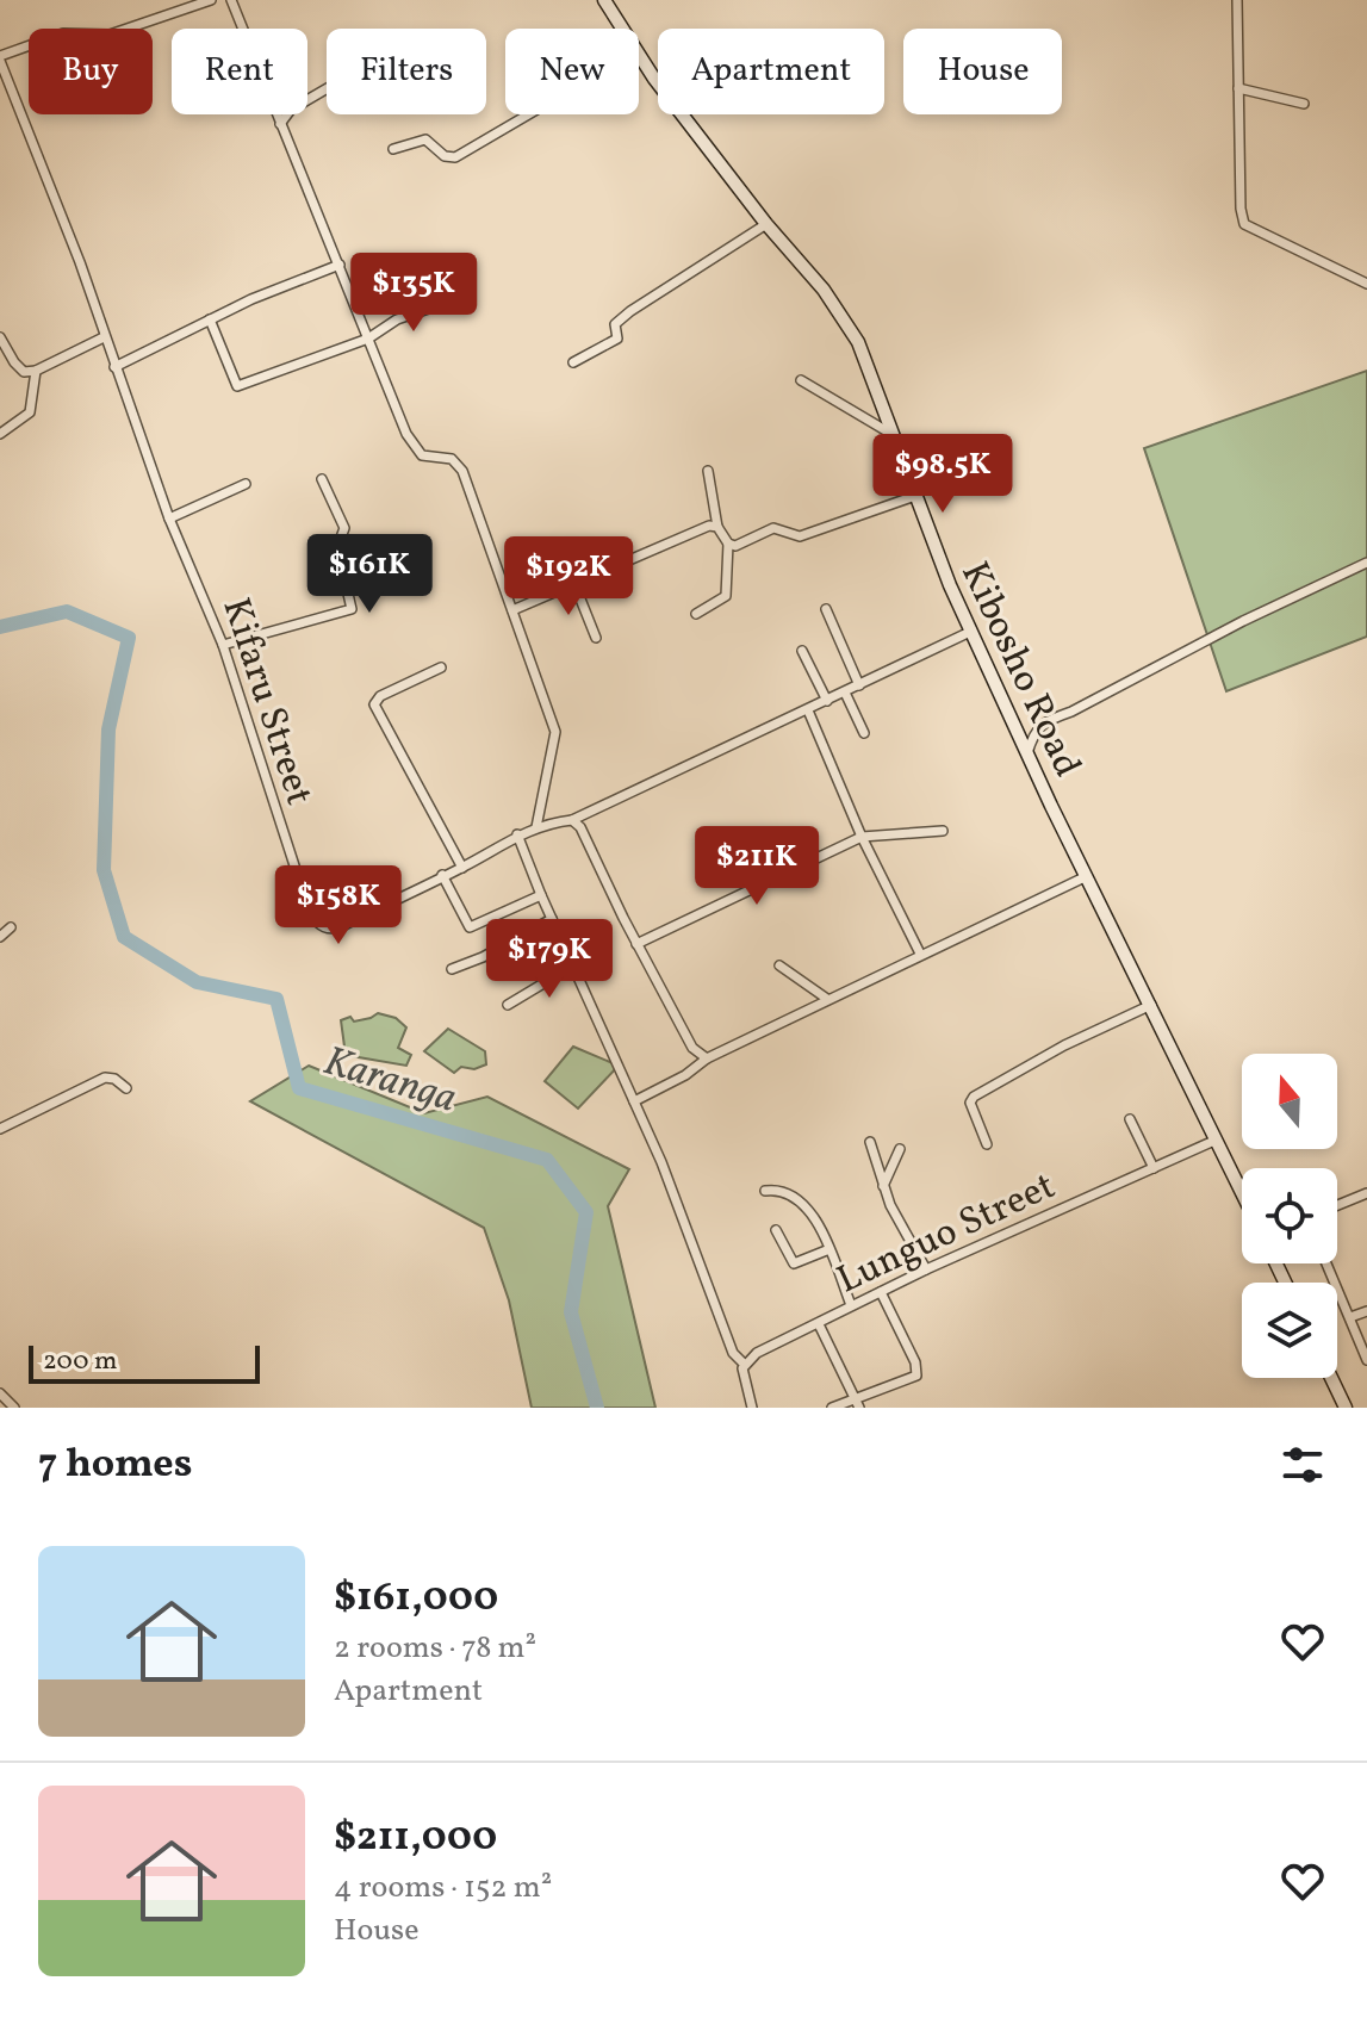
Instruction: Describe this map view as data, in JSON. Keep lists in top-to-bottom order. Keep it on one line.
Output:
{"streets":{"main road":["Kibosho Road"],"street":["Kifaru Street","Lunguo Street"]},"crossings":[["Kibosho Road","Kifaru Street"],["Kibosho Road","Lunguo Street"]],"water":["Karanga"],"scale_bar":"200 m","north":"top","page":{"chip":["Buy","Rent","Filters","New","Apartment","House"],"price":["$135K","$98.5K","$161K","$192K","$211K","$158K","$179K"],"scale":"200 m","heading":"7 homes","list":[{"name":"$161,000","note":"2 rooms · 78 m² · Apartment"},{"name":"$211,000","note":"4 rooms · 152 m² · House"}]}}
